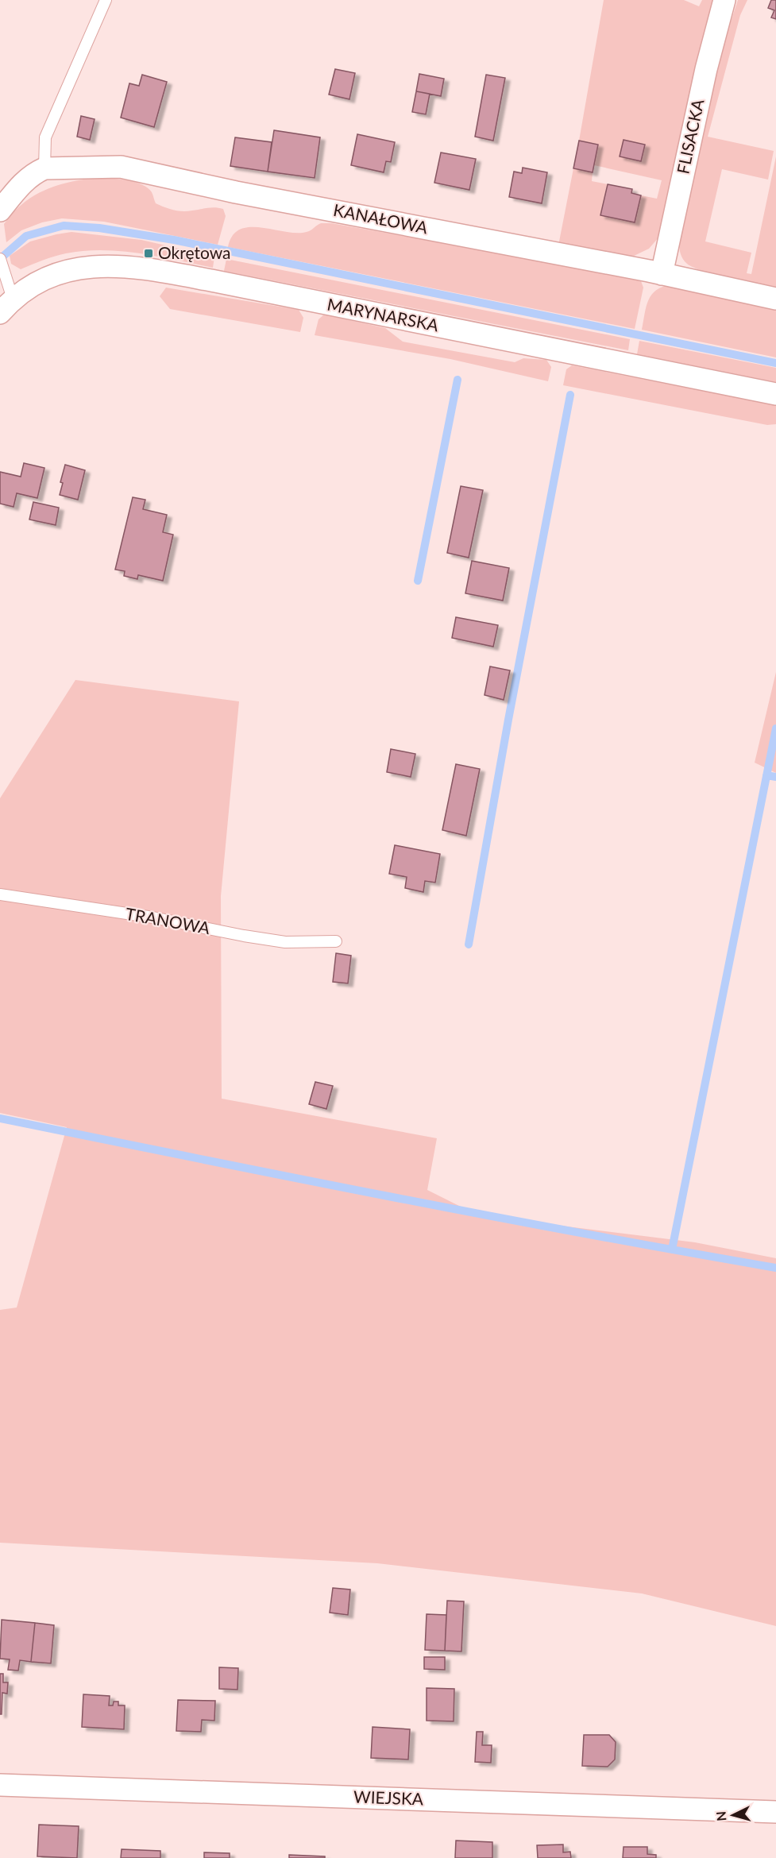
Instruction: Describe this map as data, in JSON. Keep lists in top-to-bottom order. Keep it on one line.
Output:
{"streets":{"street":["FLISACKA","KANAŁOWA","MARYNARSKA","WIEJSKA"],"lane":["TRANOWA"]},"crossings":[["FLISACKA","KANAŁOWA"]],"places":{"transit":["Okrętowa"]},"north":"left"}
